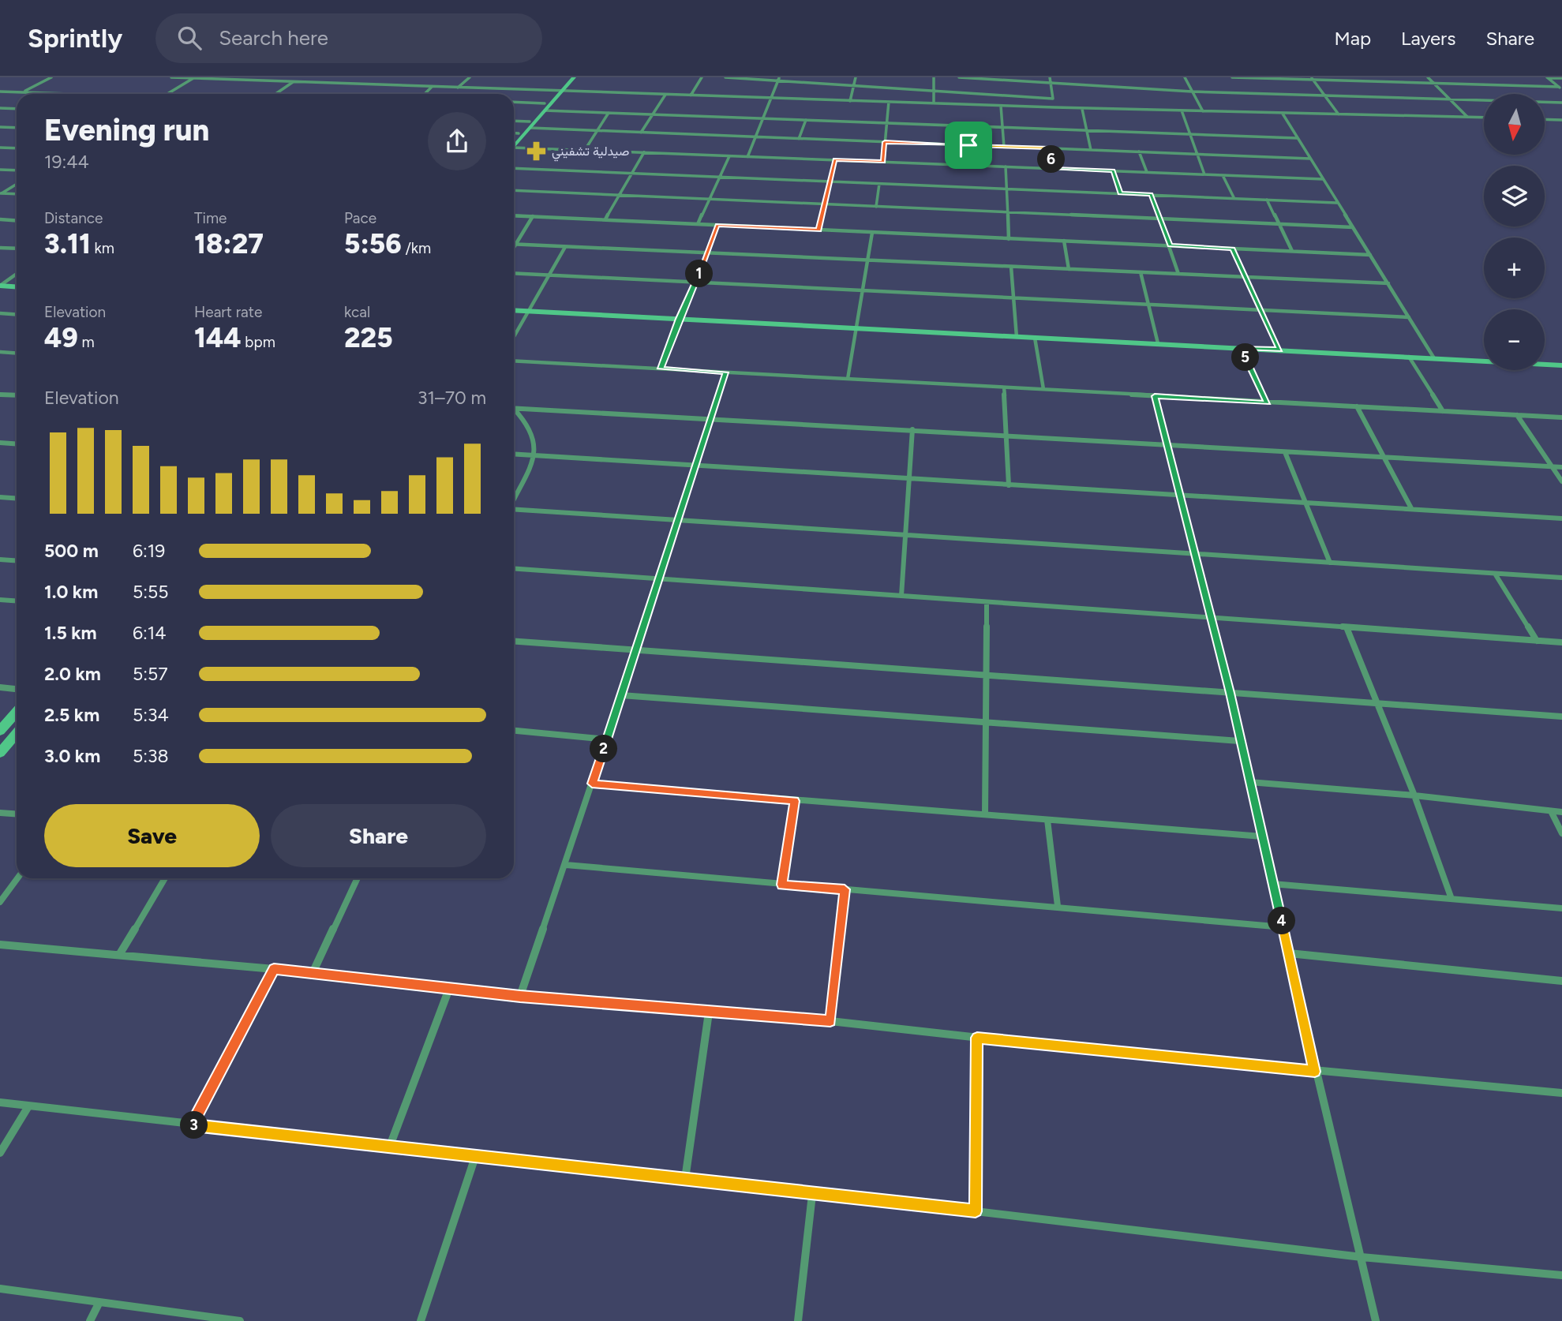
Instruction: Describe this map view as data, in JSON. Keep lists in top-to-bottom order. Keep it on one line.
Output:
{"places":{"pharmacy":["صيدلية تشفيني"]},"north":"bottom","page":{"header":"Sprintly","search":"Search here","nav":["Map","Layers","Share"],"map_buttons":["+","−"],"heading":["Evening run","19:44"],"pins":["6","1","5","2","4","3"],"stats":[["Distance","3.11 km"],["Time","18:27"],["Pace","5:56 /km"],["Elevation","49 m"],["Heart rate","144 bpm"],["kcal","225"]],"chart":["Elevation","31–70 m"],"list":[{"name":"500 m","note":"6:19"},{"name":"1.0 km","note":"5:55"},{"name":"1.5 km","note":"6:14"},{"name":"2.0 km","note":"5:57"},{"name":"2.5 km","note":"5:34"},{"name":"3.0 km","note":"5:38"}],"buttons":["Save","Share"]}}
